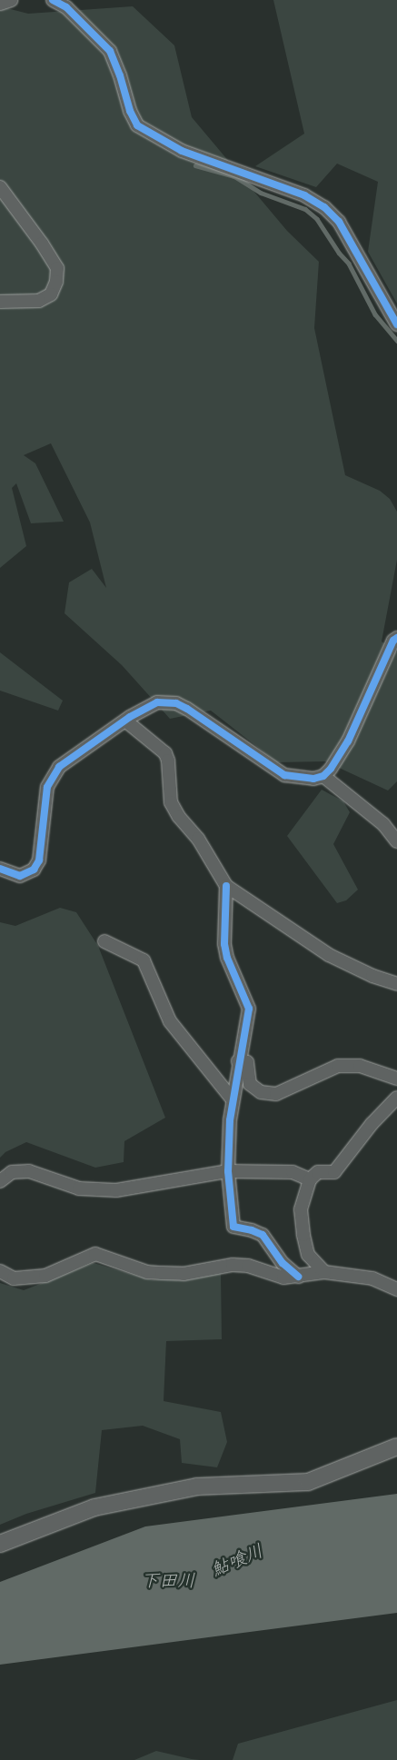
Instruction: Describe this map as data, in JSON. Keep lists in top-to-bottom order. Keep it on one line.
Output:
{"water":["鮎喰川","下田川"]}
